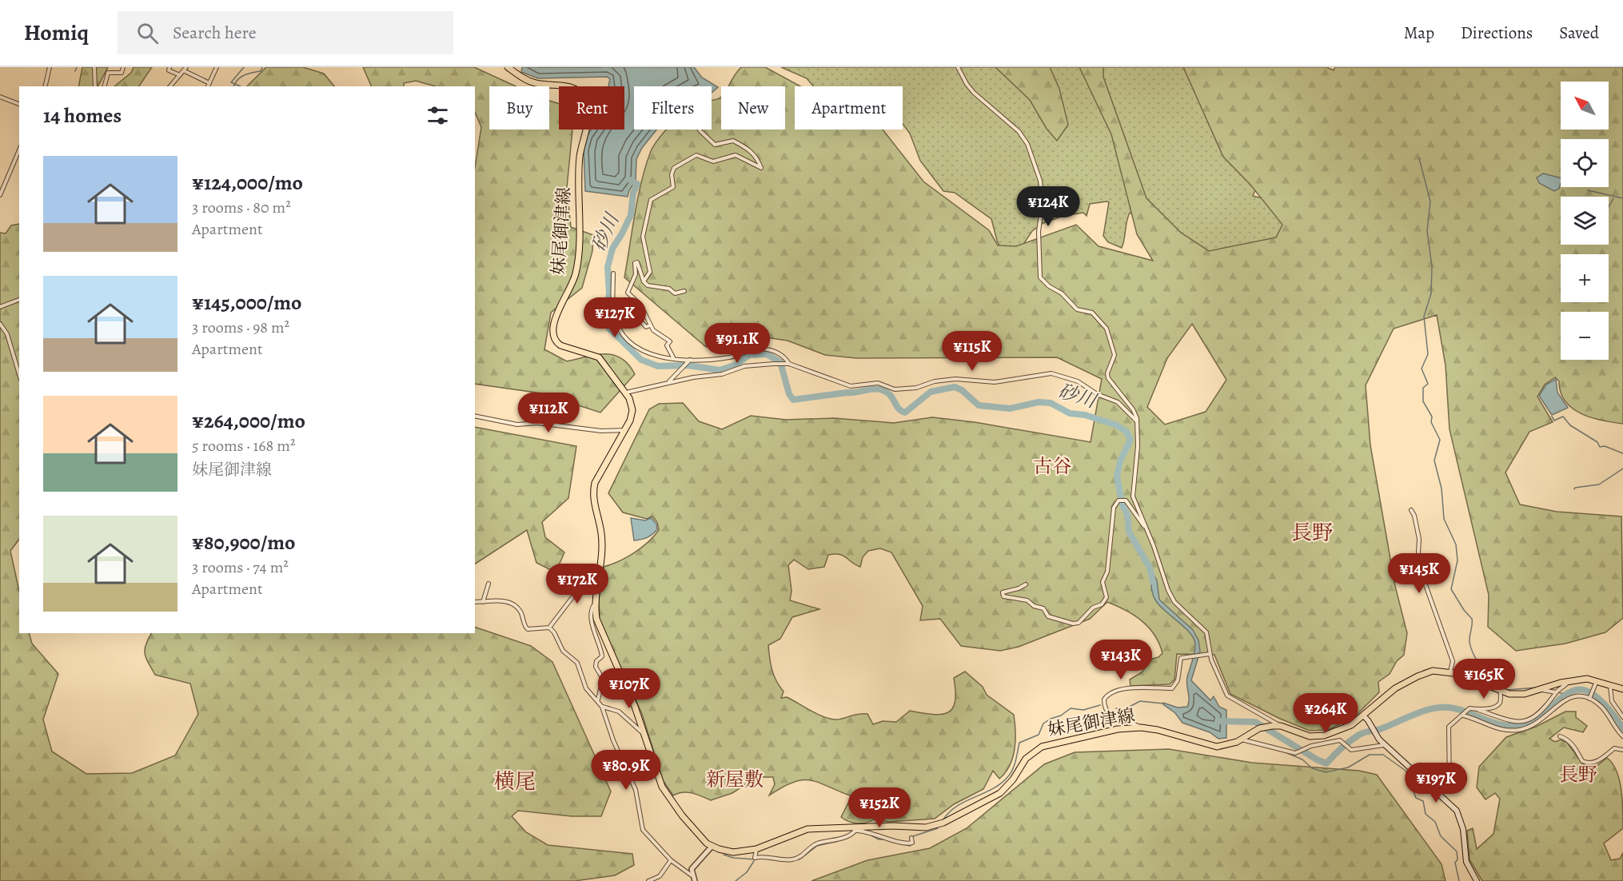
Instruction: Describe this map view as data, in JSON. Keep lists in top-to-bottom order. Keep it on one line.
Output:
{"streets":{"main road":["妹尾御津線"]},"districts":["古谷","長野","長野","新屋敷","横尾"],"water":["砂川"],"north":"top left","page":{"header":"Homiq","search":"Search here","nav":["Map","Directions","Saved"],"map_buttons":["+","−"],"chip":["Buy","Rent","Filters","New","Apartment"],"heading":"14 homes","list":[{"name":"¥124,000/mo","note":"3 rooms · 80 m² · Apartment"},{"name":"¥145,000/mo","note":"3 rooms · 98 m² · Apartment"},{"name":"¥264,000/mo","note":"5 rooms · 168 m² · 妹尾御津線"},{"name":"¥80,900/mo","note":"3 rooms · 74 m² · Apartment"}],"price":["¥124K","¥127K","¥91.1K","¥115K","¥112K","¥145K","¥172K","¥143K","¥165K","¥107K","¥264K","¥80.9K","¥197K","¥152K"]}}
